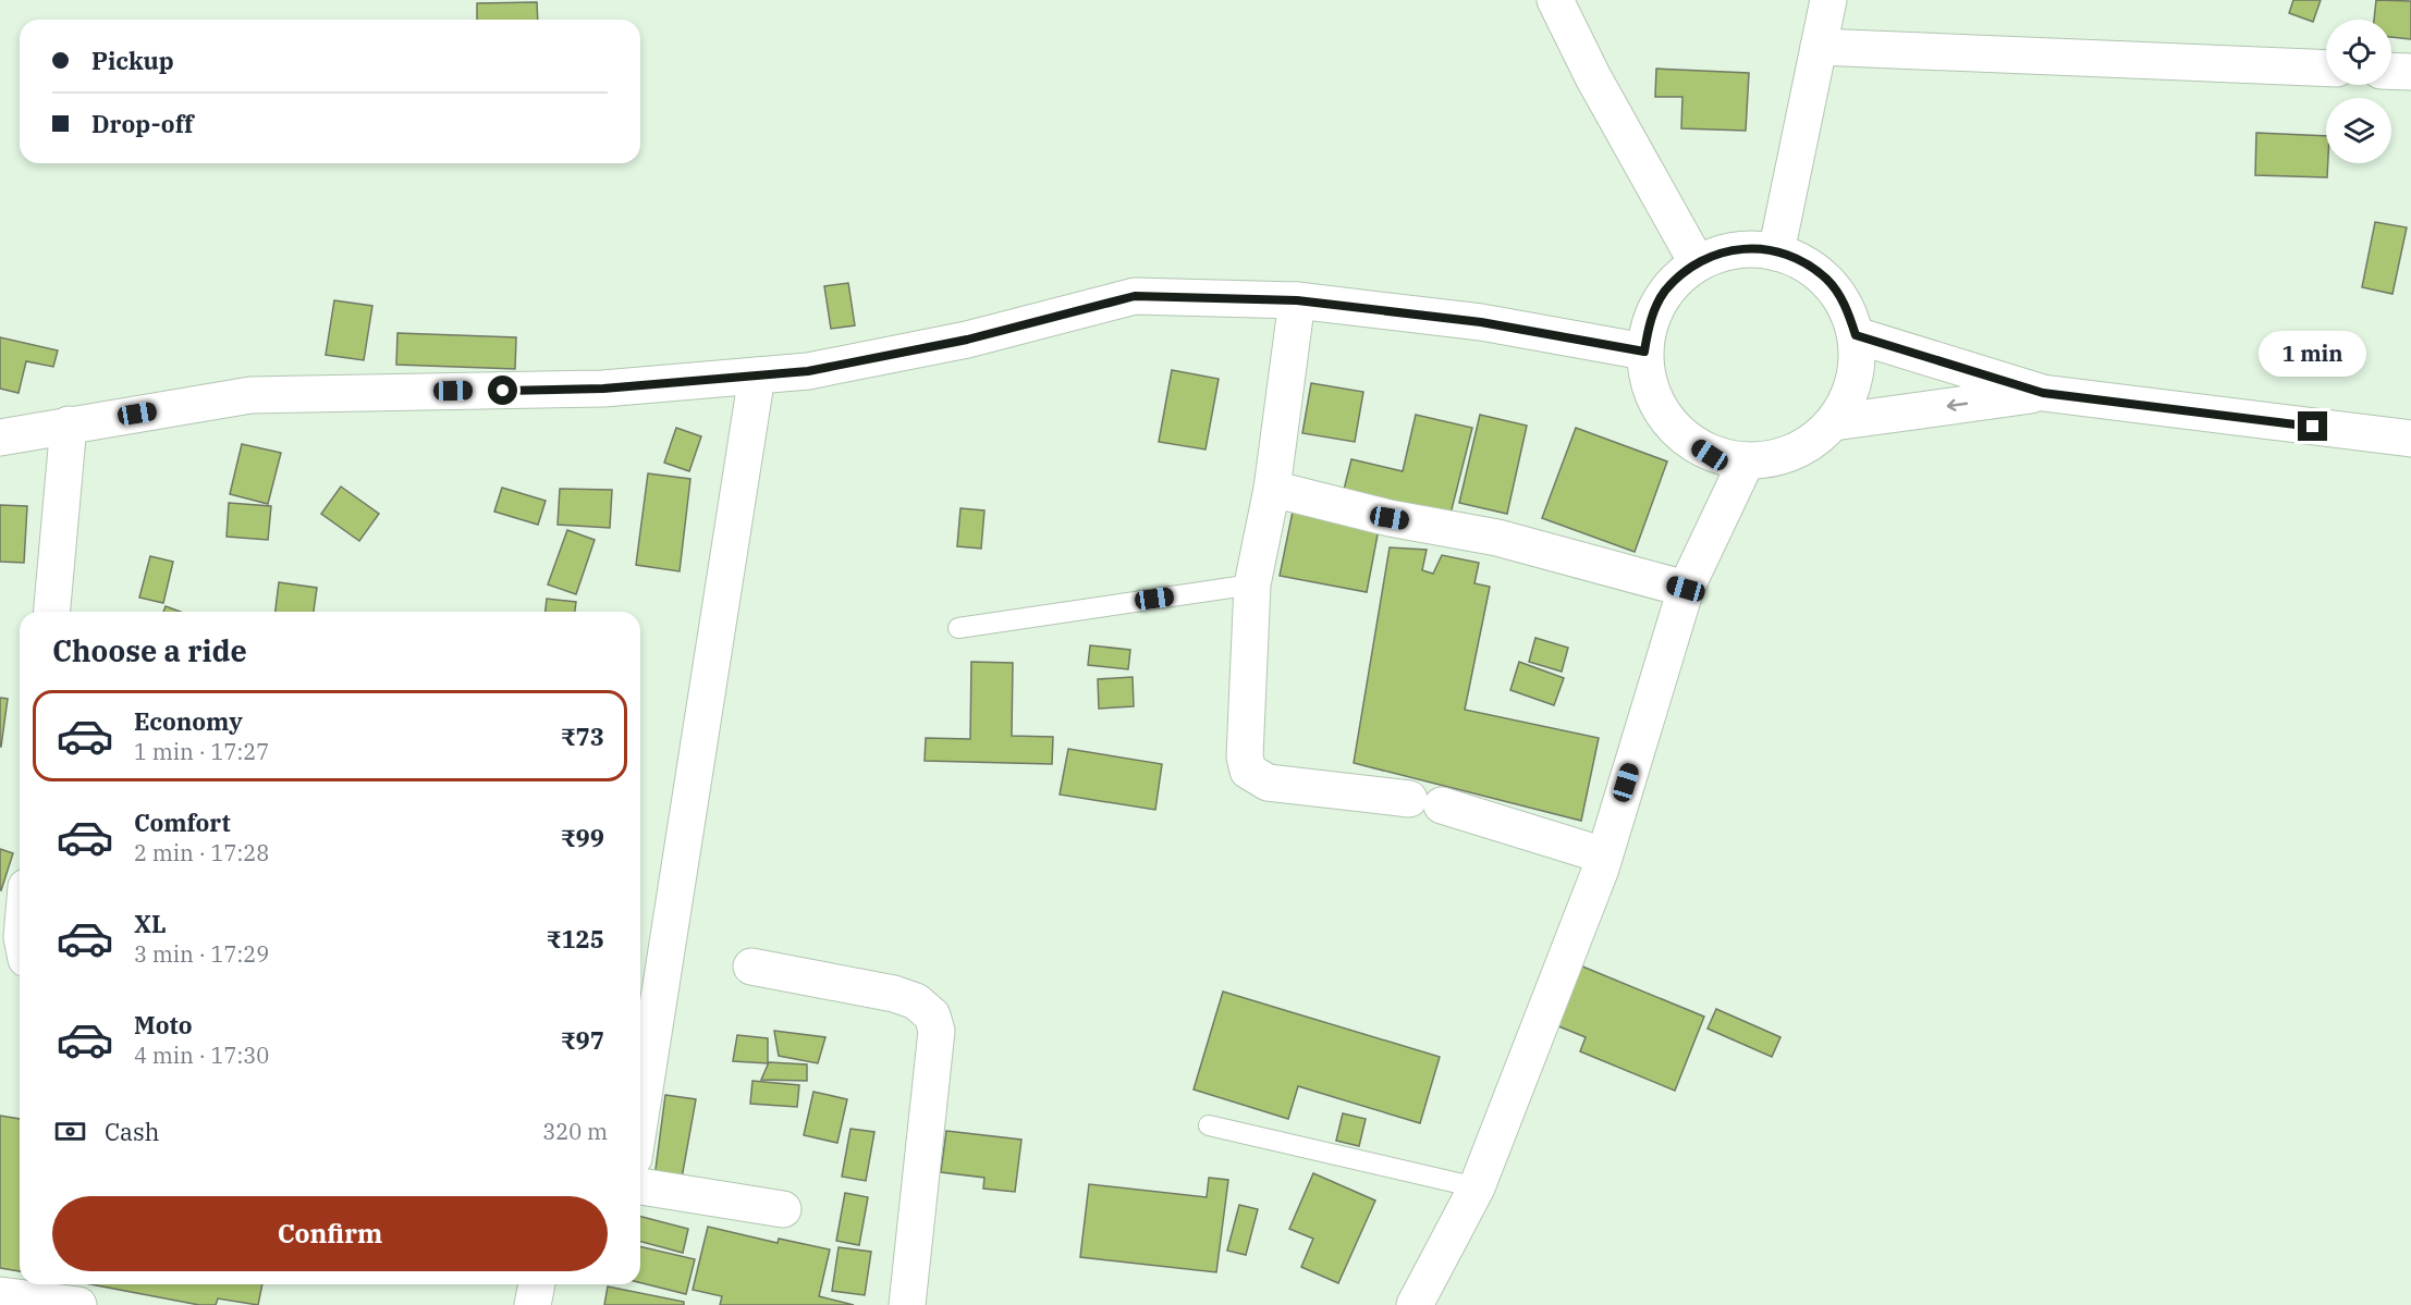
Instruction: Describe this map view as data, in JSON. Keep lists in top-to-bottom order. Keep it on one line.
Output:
{"page":{"banner":["Pickup","Drop-off"],"bubble":"1 min","heading":"Choose a ride","list":[{"name":"Economy","note":"1 min · 17:27","value":"₹73"},{"name":"Comfort","note":"2 min · 17:28","value":"₹99"},{"name":"XL","note":"3 min · 17:29","value":"₹125"},{"name":"Moto","note":"4 min · 17:30","value":"₹97"}],"pay":["Cash","320 m"],"buttons":"Confirm"}}
